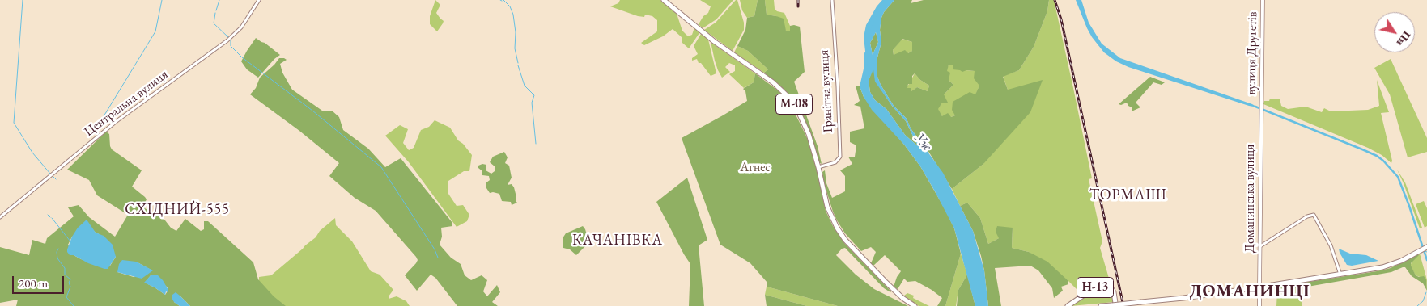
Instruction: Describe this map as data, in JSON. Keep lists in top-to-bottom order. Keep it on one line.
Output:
{"streets":{"highway":["М-08","Н-13"],"main road":["вулиця Другетів","Доманинська вулиця"],"street":["Гранітна вулиця","Центральна вулиця"]},"crossings":[["вулиця Другетів","Доманинська вулиця"],["Гранітна вулиця","М-08"]],"districts":["ТОРМАШІ","СХІДНИЙ-555","КАЧАНІВКА","ДОМАНИНЦІ"],"water":["Уж"],"parks":["Агнес"],"scale_bar":"200 m","north":"bottom right"}
